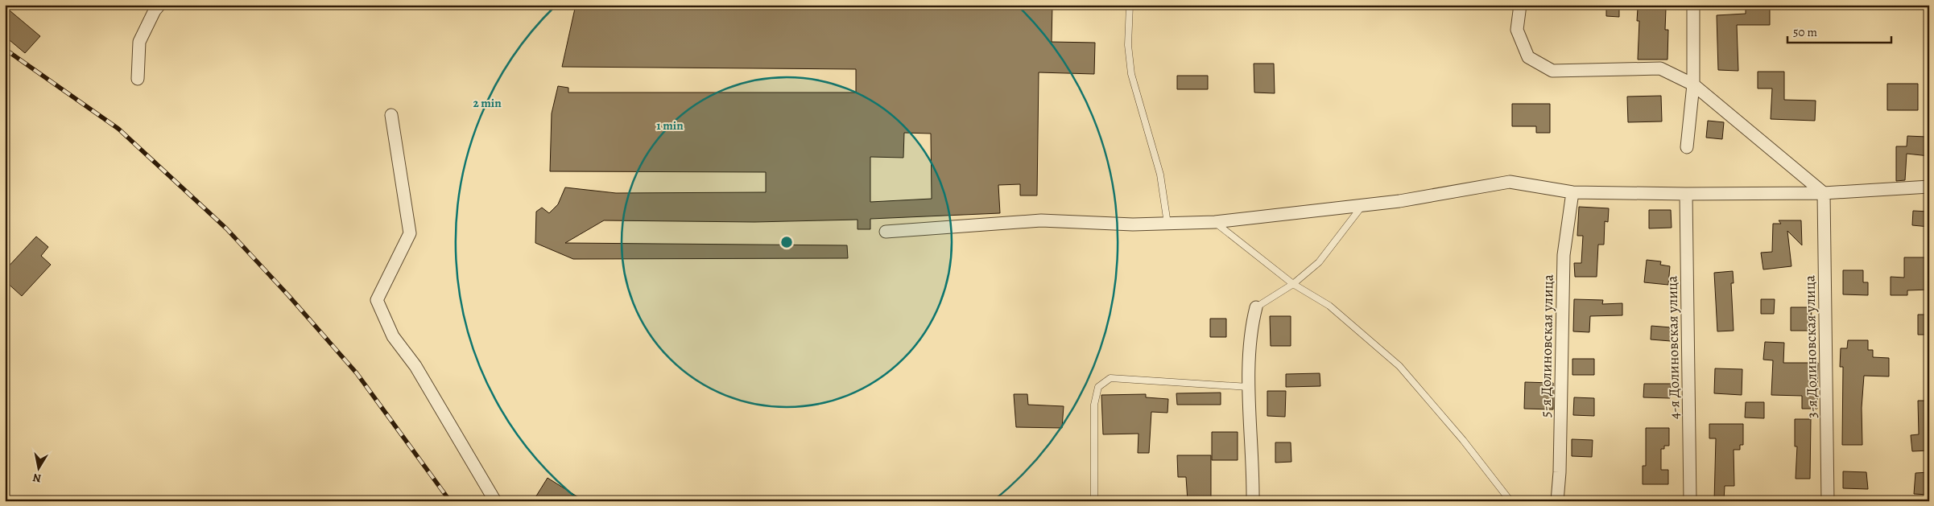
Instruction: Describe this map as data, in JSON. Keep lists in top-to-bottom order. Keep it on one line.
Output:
{"streets":{"street":["5-я Долиновская улица","3-я Долиновская улица","4-я Долиновская улица"]},"scale_bar":"50 m","north":"bottom","rings":["2 min","1 min"]}
